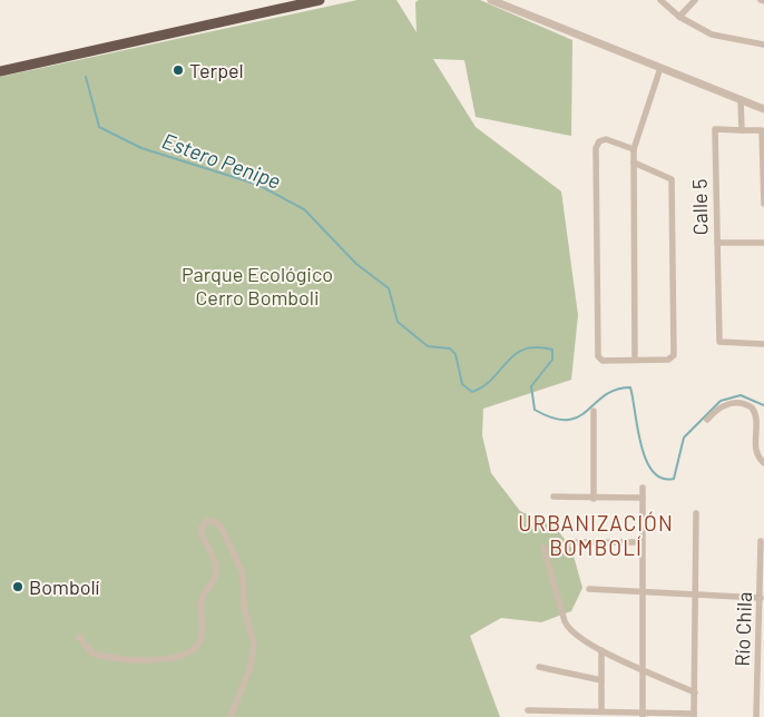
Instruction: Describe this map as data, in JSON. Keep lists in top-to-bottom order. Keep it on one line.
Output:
{"streets":{"street":["Calle 5","Río Chila"]},"districts":["URBANIZACIÓN BOMBOLÍ"],"water":["Estero Penipe"],"parks":["Parque Ecológico Cerro Bomboli"],"places":["Terpel","Bombolí"]}
